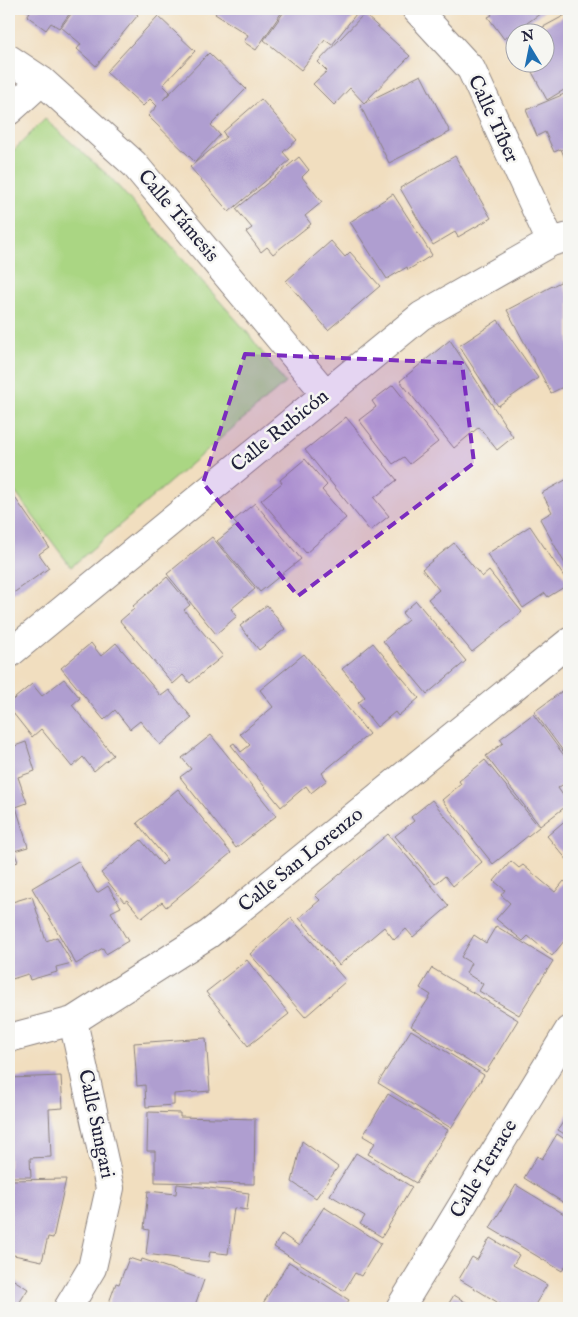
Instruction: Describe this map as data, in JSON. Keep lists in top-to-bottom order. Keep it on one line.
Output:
{"streets":{"street":["Calle Tíber","Calle Támesis","Calle Rubicón","Calle San Lorenzo","Calle Sungari","Calle Terrace"]},"crossings":[["Calle Tíber","Calle Rubicón"],["Calle Támesis","Calle Rubicón"],["Calle San Lorenzo","Calle Sungari"]],"north":"top"}
